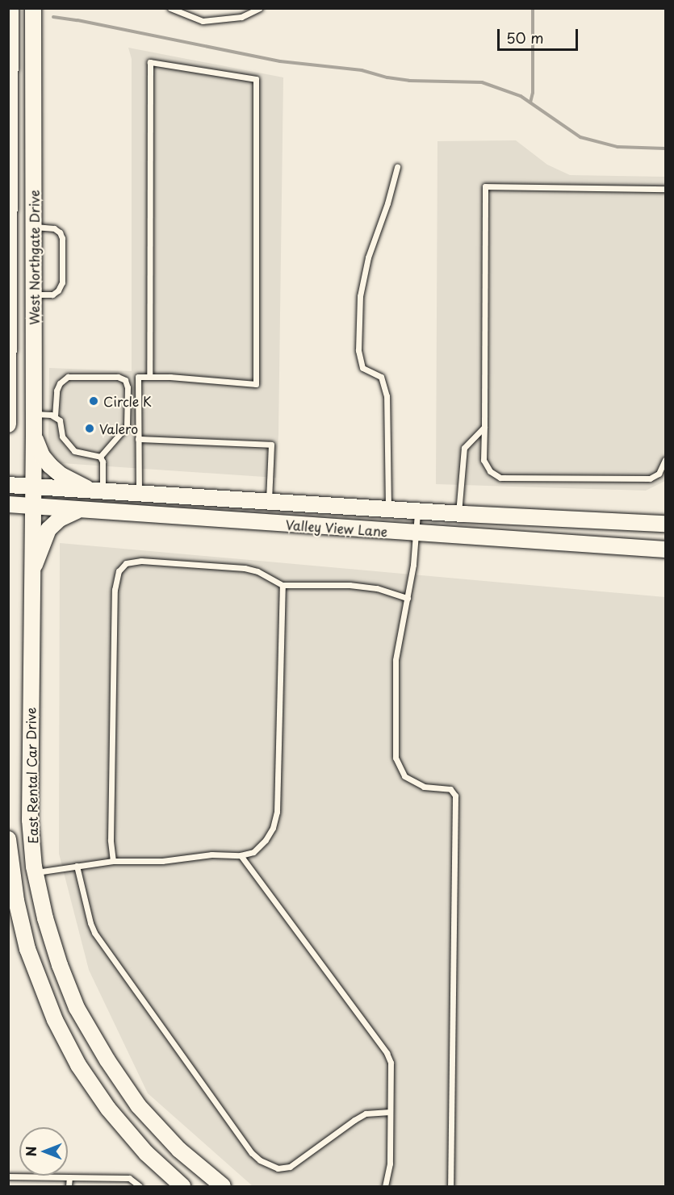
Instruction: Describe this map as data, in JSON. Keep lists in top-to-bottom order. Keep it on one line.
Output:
{"streets":{"main road":["West Northgate Drive","Valley View Lane","East Rental Car Drive"]},"crossings":[["West Northgate Drive","Valley View Lane"],["West Northgate Drive","East Rental Car Drive"],["Valley View Lane","East Rental Car Drive"]],"places":["Circle K","Valero"],"scale_bar":"50 m","north":"left"}
